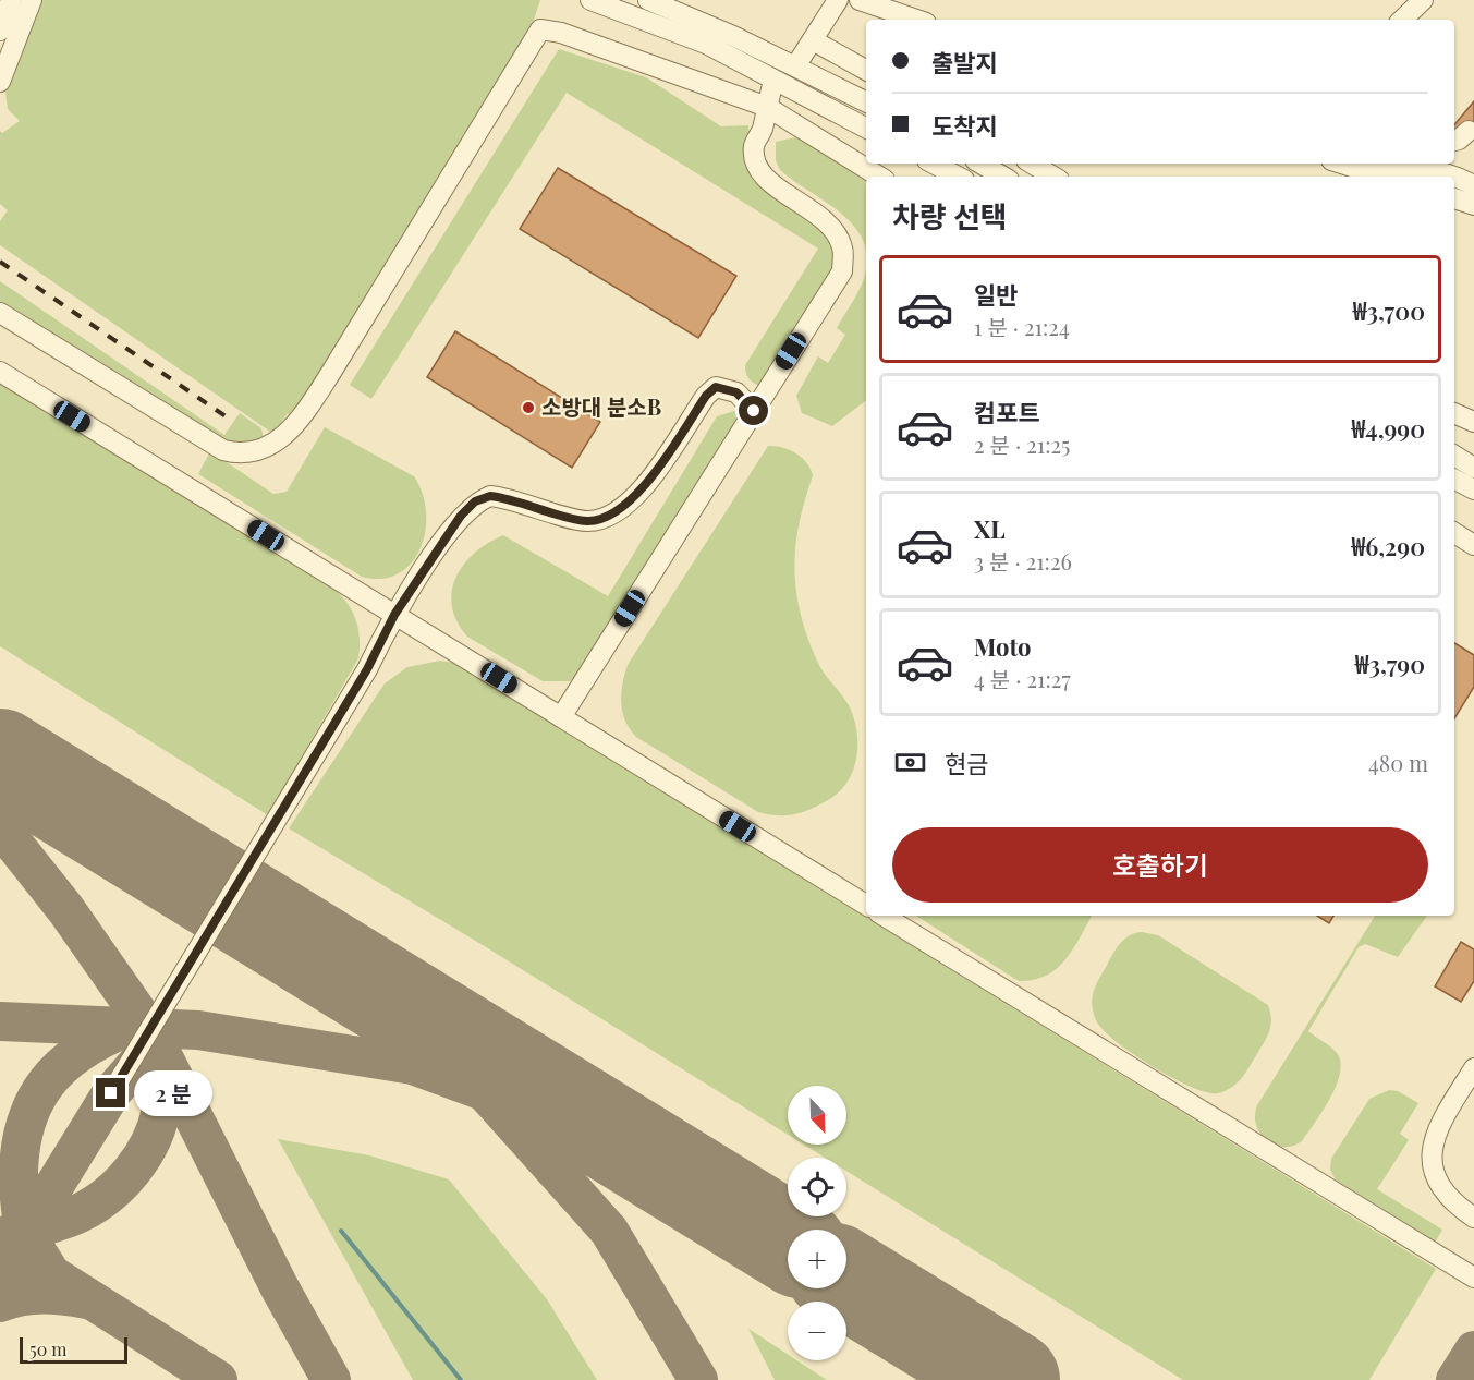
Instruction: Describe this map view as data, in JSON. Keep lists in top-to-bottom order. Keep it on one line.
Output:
{"places":["소방대 분소B"],"scale_bar":"50 m","north":"bottom right","page":{"banner":["출발지","도착지"],"heading":"차량 선택","list":[{"name":"일반","note":"1 분 · 21:24","value":"₩3,700"},{"name":"컴포트","note":"2 분 · 21:25","value":"₩4,990"},{"name":"XL","note":"3 분 · 21:26","value":"₩6,290"},{"name":"Moto","note":"4 분 · 21:27","value":"₩3,790"}],"pay":["현금","480 m"],"buttons":"호출하기","bubble":"2 분","map_buttons":["+","−"],"scale":"50 m"}}
